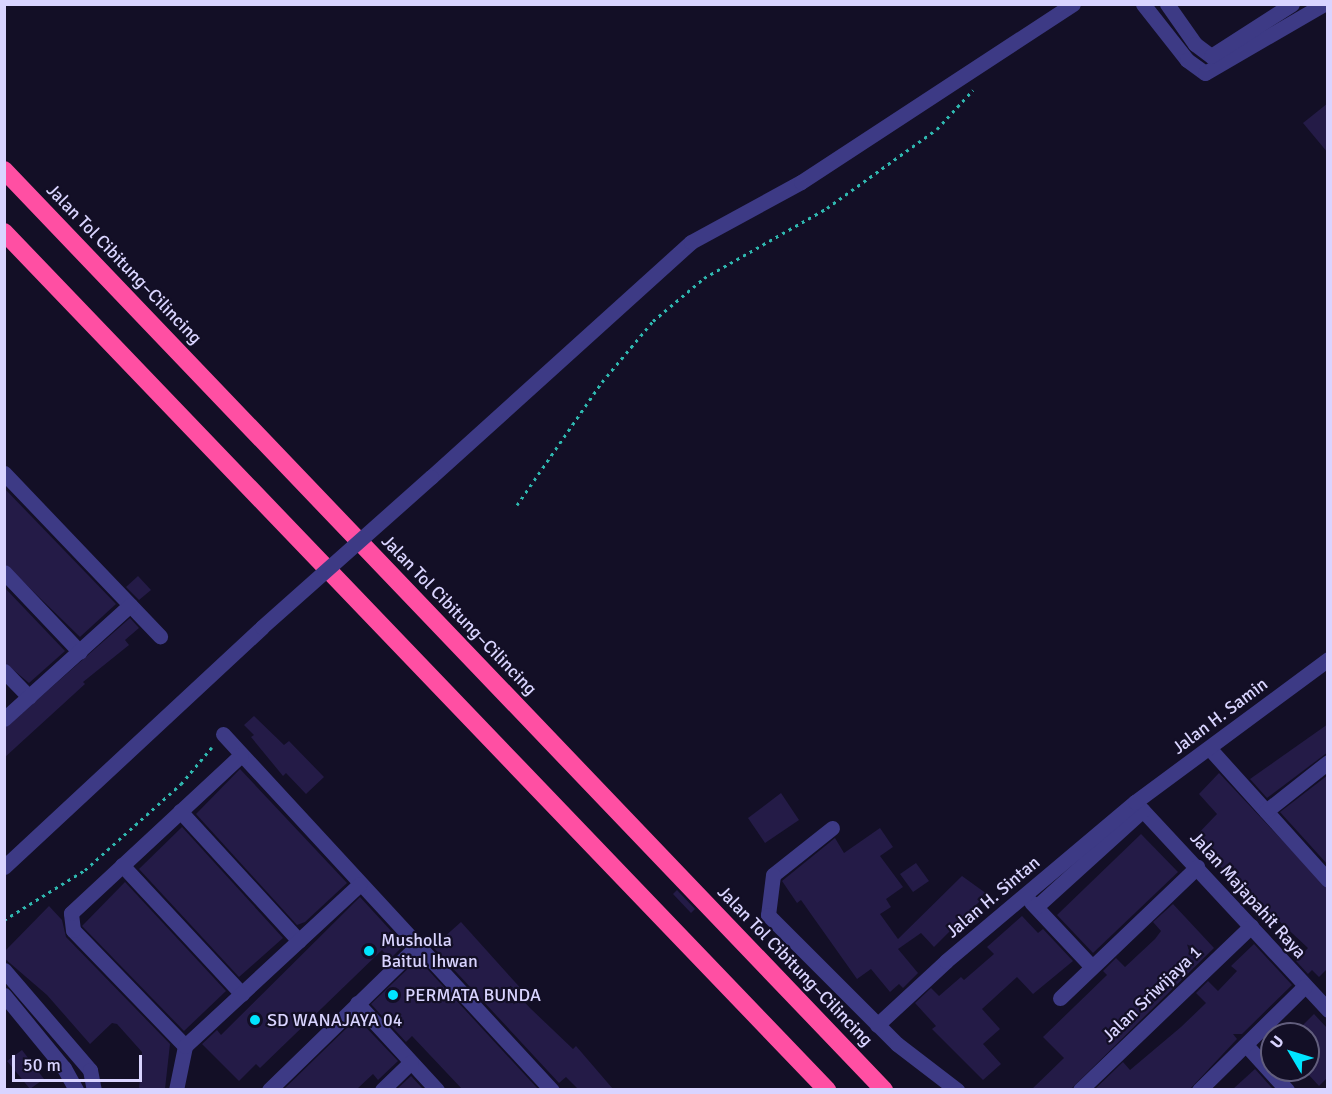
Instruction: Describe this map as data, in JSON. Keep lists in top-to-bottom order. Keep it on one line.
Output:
{"streets":{"highway":["Jalan Tol Cibitung–Cilincing"],"street":["Jalan H. Samin","Jalan Majapahit Raya","Jalan H. Sintan","Jalan Sriwijaya 1"]},"crossings":[["Jalan H. Samin","Jalan Majapahit Raya"],["Jalan H. Samin","Jalan H. Sintan"],["Jalan Majapahit Raya","Jalan Sriwijaya 1"]],"places":["Musholla Baitul Ihwan","PERMATA BUNDA","SD WANAJAYA 04"],"scale_bar":"50 m","north":"top left"}
